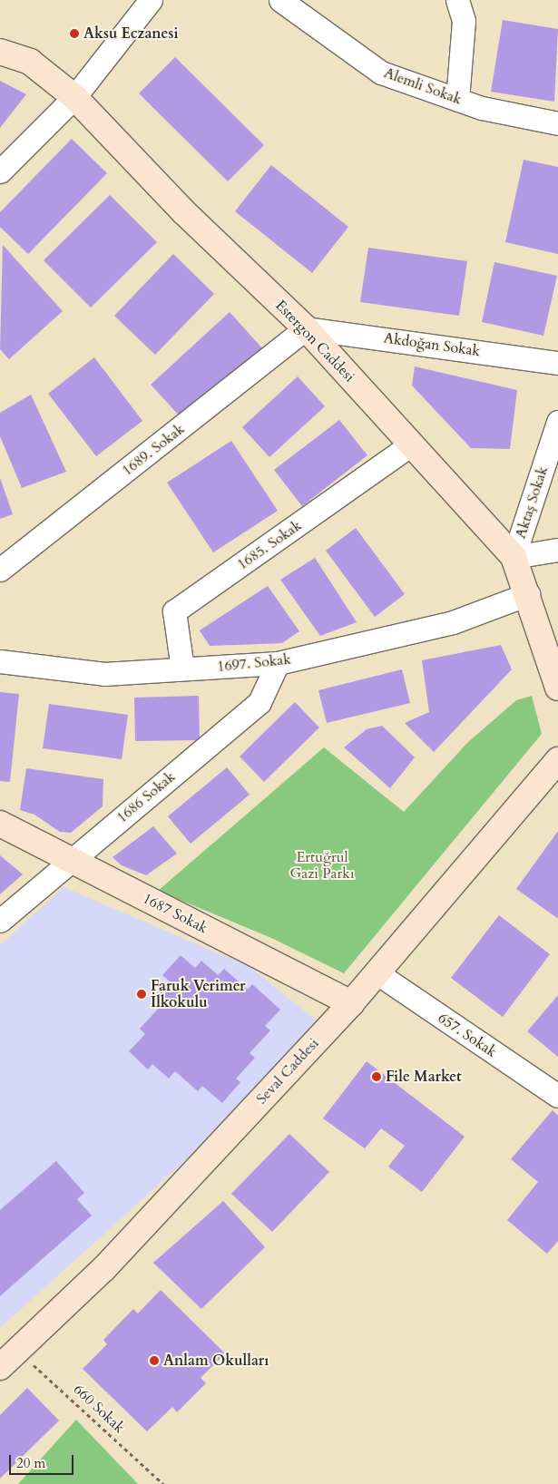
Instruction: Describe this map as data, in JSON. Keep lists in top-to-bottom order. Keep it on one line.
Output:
{"streets":{"street":["Alemli Sokak","Estergon Caddesi","Akdoğan Sokak","1689. Sokak","Aktaş Sokak","1685. Sokak","1697. Sokak","1686 Sokak","1687 Sokak","657. Sokak","Seval Caddesi"],"path":["660 Sokak"]},"crossings":[["Estergon Caddesi","Akdoğan Sokak"],["Estergon Caddesi","1689. Sokak"],["Estergon Caddesi","Aktaş Sokak"],["Estergon Caddesi","1685. Sokak"],["Estergon Caddesi","1697. Sokak"],["Akdoğan Sokak","1689. Sokak"],["1685. Sokak","1697. Sokak"],["1697. Sokak","1686 Sokak"],["1686 Sokak","1687 Sokak"],["1687 Sokak","Seval Caddesi"],["657. Sokak","Seval Caddesi"],["Seval Caddesi","660 Sokak"]],"parks":["Ertuğrul Gazi Parkı"],"places":["Aksu Eczanesi","Faruk Verimer İlkokulu","File Market","Anlam Okulları"],"scale_bar":"20 m"}
